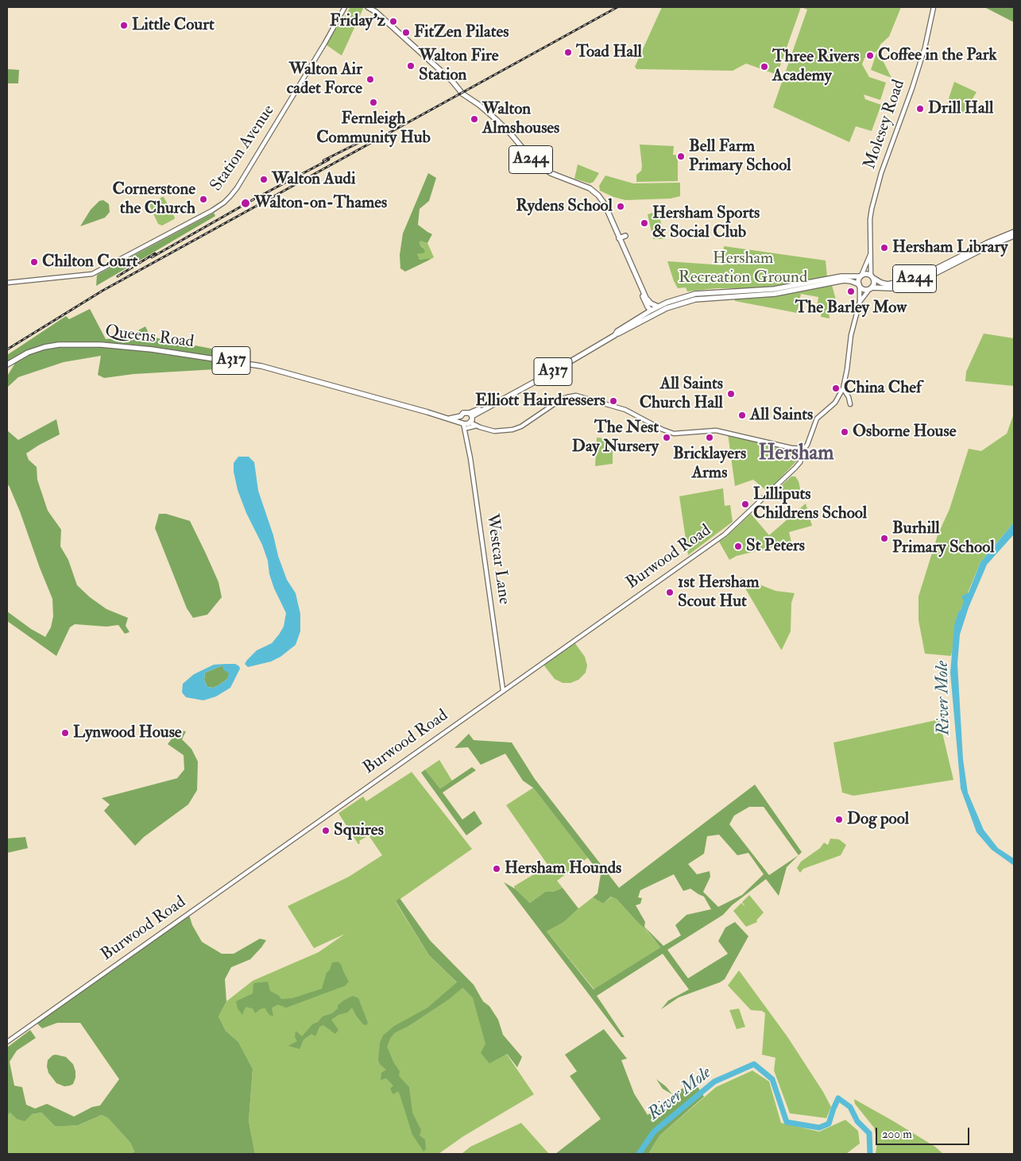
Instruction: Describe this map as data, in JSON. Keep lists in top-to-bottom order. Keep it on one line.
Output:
{"streets":{"main road":["A244","Queens Road","A317"],"street":["Molesey Road","Station Avenue","Burwood Road","Westcar Lane"]},"crossings":[["Molesey Road","A244"],["A244","A317"],["Queens Road","A317"],["Queens Road","Burwood Road"],["Queens Road","Westcar Lane"],["A317","Westcar Lane"],["Burwood Road","Westcar Lane"]],"districts":["Hersham"],"water":["River Mole"],"parks":["Hersham Recreation Ground"],"places":["Friday'z","Little Court","FitZen Pilates","Toad Hall","Coffee in the Park","Walton Fire Station","Three Rivers Academy","Walton Air cadet Force","Fernleigh Community Hub","Drill Hall","Walton Almshouses","Bell Farm Primary School","Walton Audi","Cornerstone the Church","Walton-on-Thames","Rydens School","Hersham Sports & Social Club","Hersham Library","Chilton Court","The Barley Mow","China Chef","All Saints Church Hall","Elliott Hairdressers","All Saints","Osborne House","The Nest Day Nursery","Bricklayers Arms","Lilliputs Childrens School","Burhill Primary School","St Peters","1st Hersham Scout Hut","Lynwood House","Dog pool","Squires","Hersham Hounds"],"scale_bar":"200 m"}
